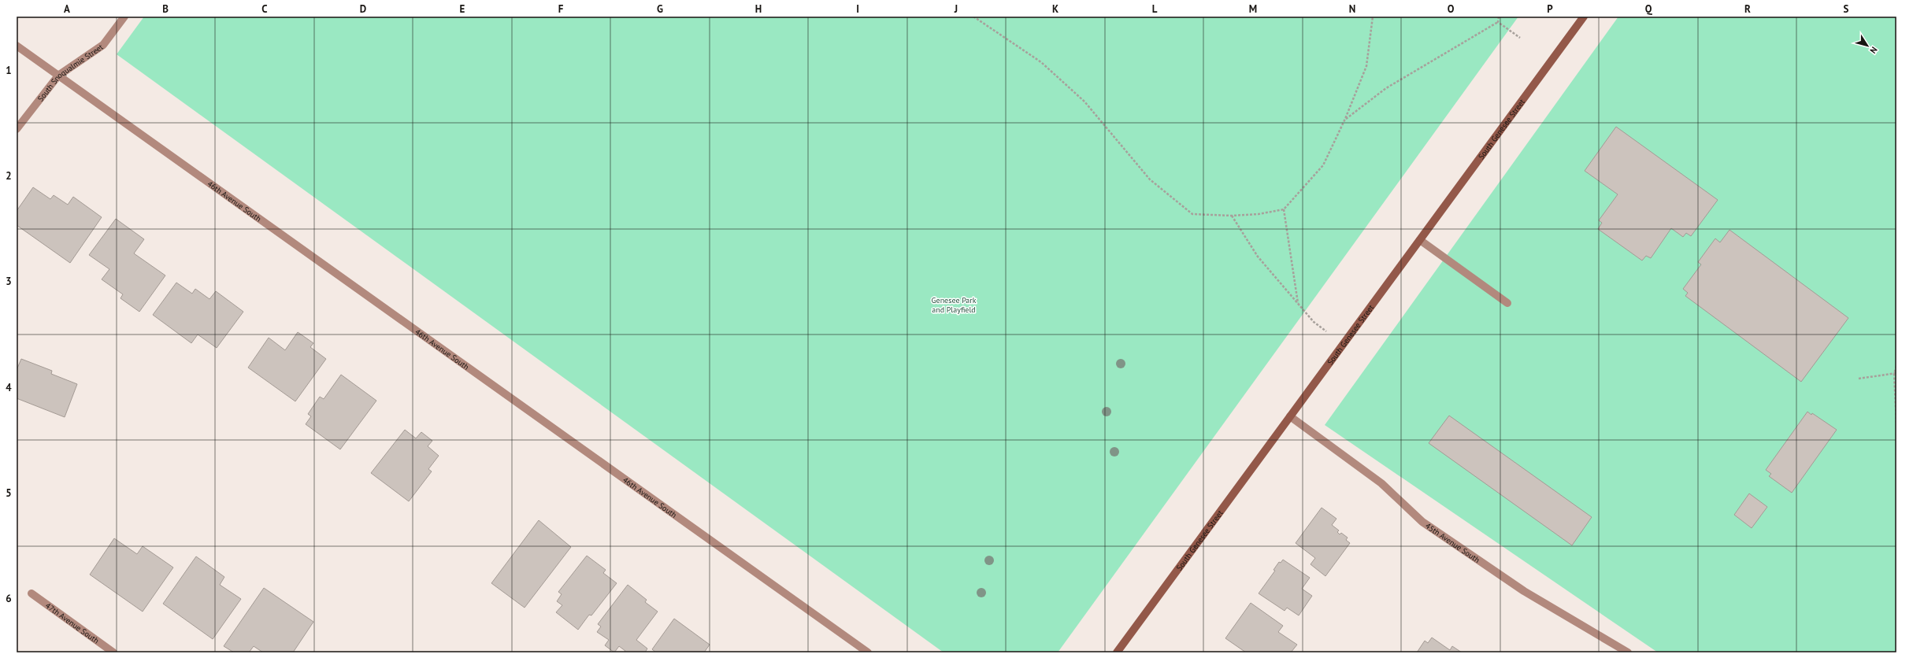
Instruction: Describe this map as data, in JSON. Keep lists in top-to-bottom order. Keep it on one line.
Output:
{"streets":{"street":["South Snoqualmie Street","South Genesee Street","46th Avenue South","45th Avenue South","47th Avenue South"]},"crossings":[["South Snoqualmie Street","46th Avenue South"],["South Genesee Street","45th Avenue South"]],"parks":["Genesee Park and Playfield"],"north":"bottom right","grid":{"columns":["A","B","C","D","E","F","G","H","I","J","K","L","M","N","O","P","Q","R","S"],"rows":["1","2","3","4","5","6"]}}
